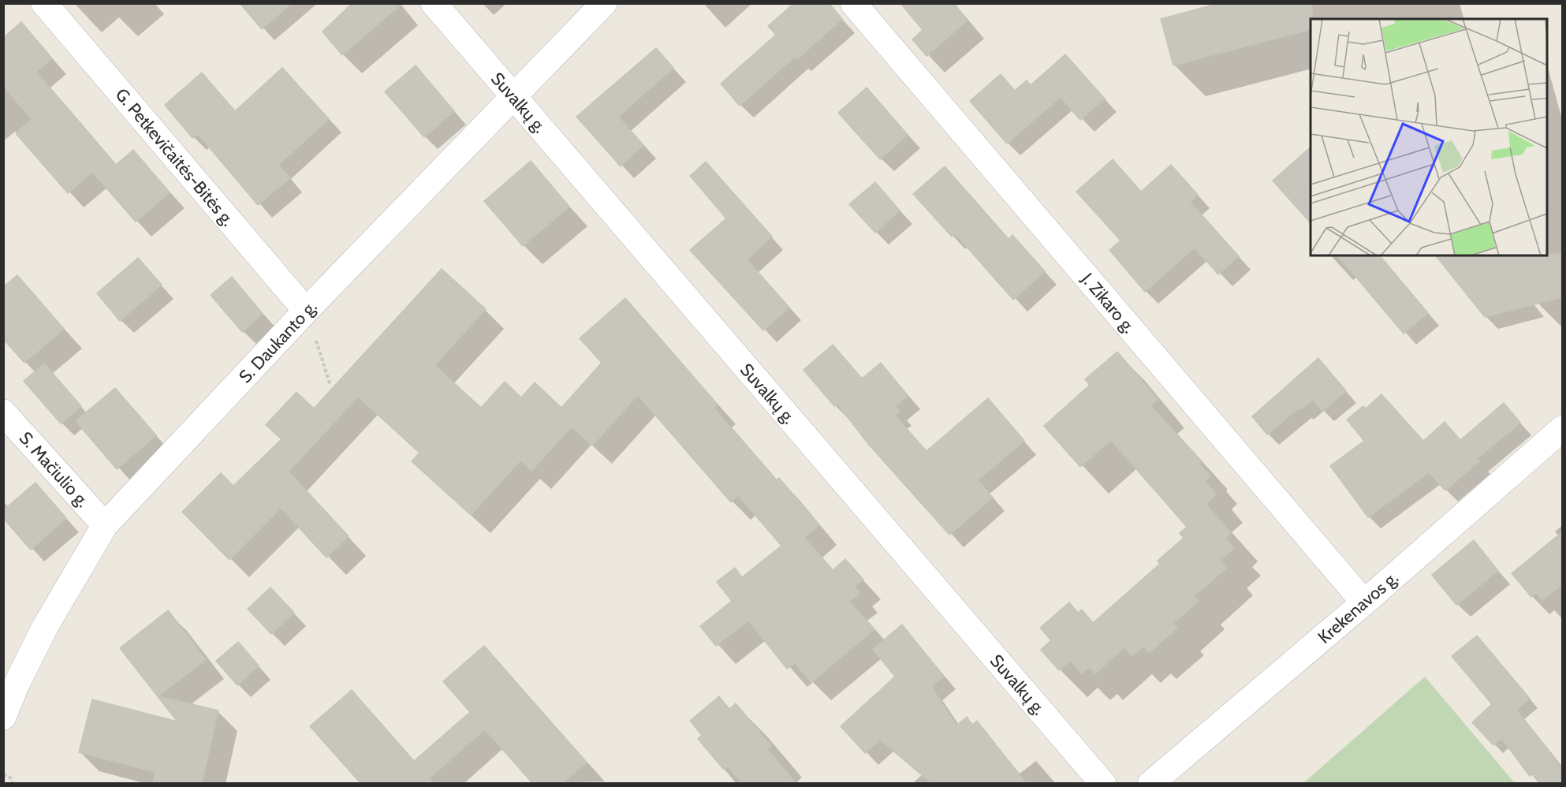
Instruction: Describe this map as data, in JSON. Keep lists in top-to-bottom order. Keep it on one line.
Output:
{"streets":{"street":["Suvalkų g.","G. Petkevičaitės-Bitės g.","J. Zikaro g.","S. Daukanto g.","S. Mačiulio g.","Krekenavos g."]},"crossings":[["Suvalkų g.","S. Daukanto g."],["G. Petkevičaitės-Bitės g.","S. Daukanto g."],["J. Zikaro g.","Krekenavos g."],["S. Daukanto g.","S. Mačiulio g."]]}
